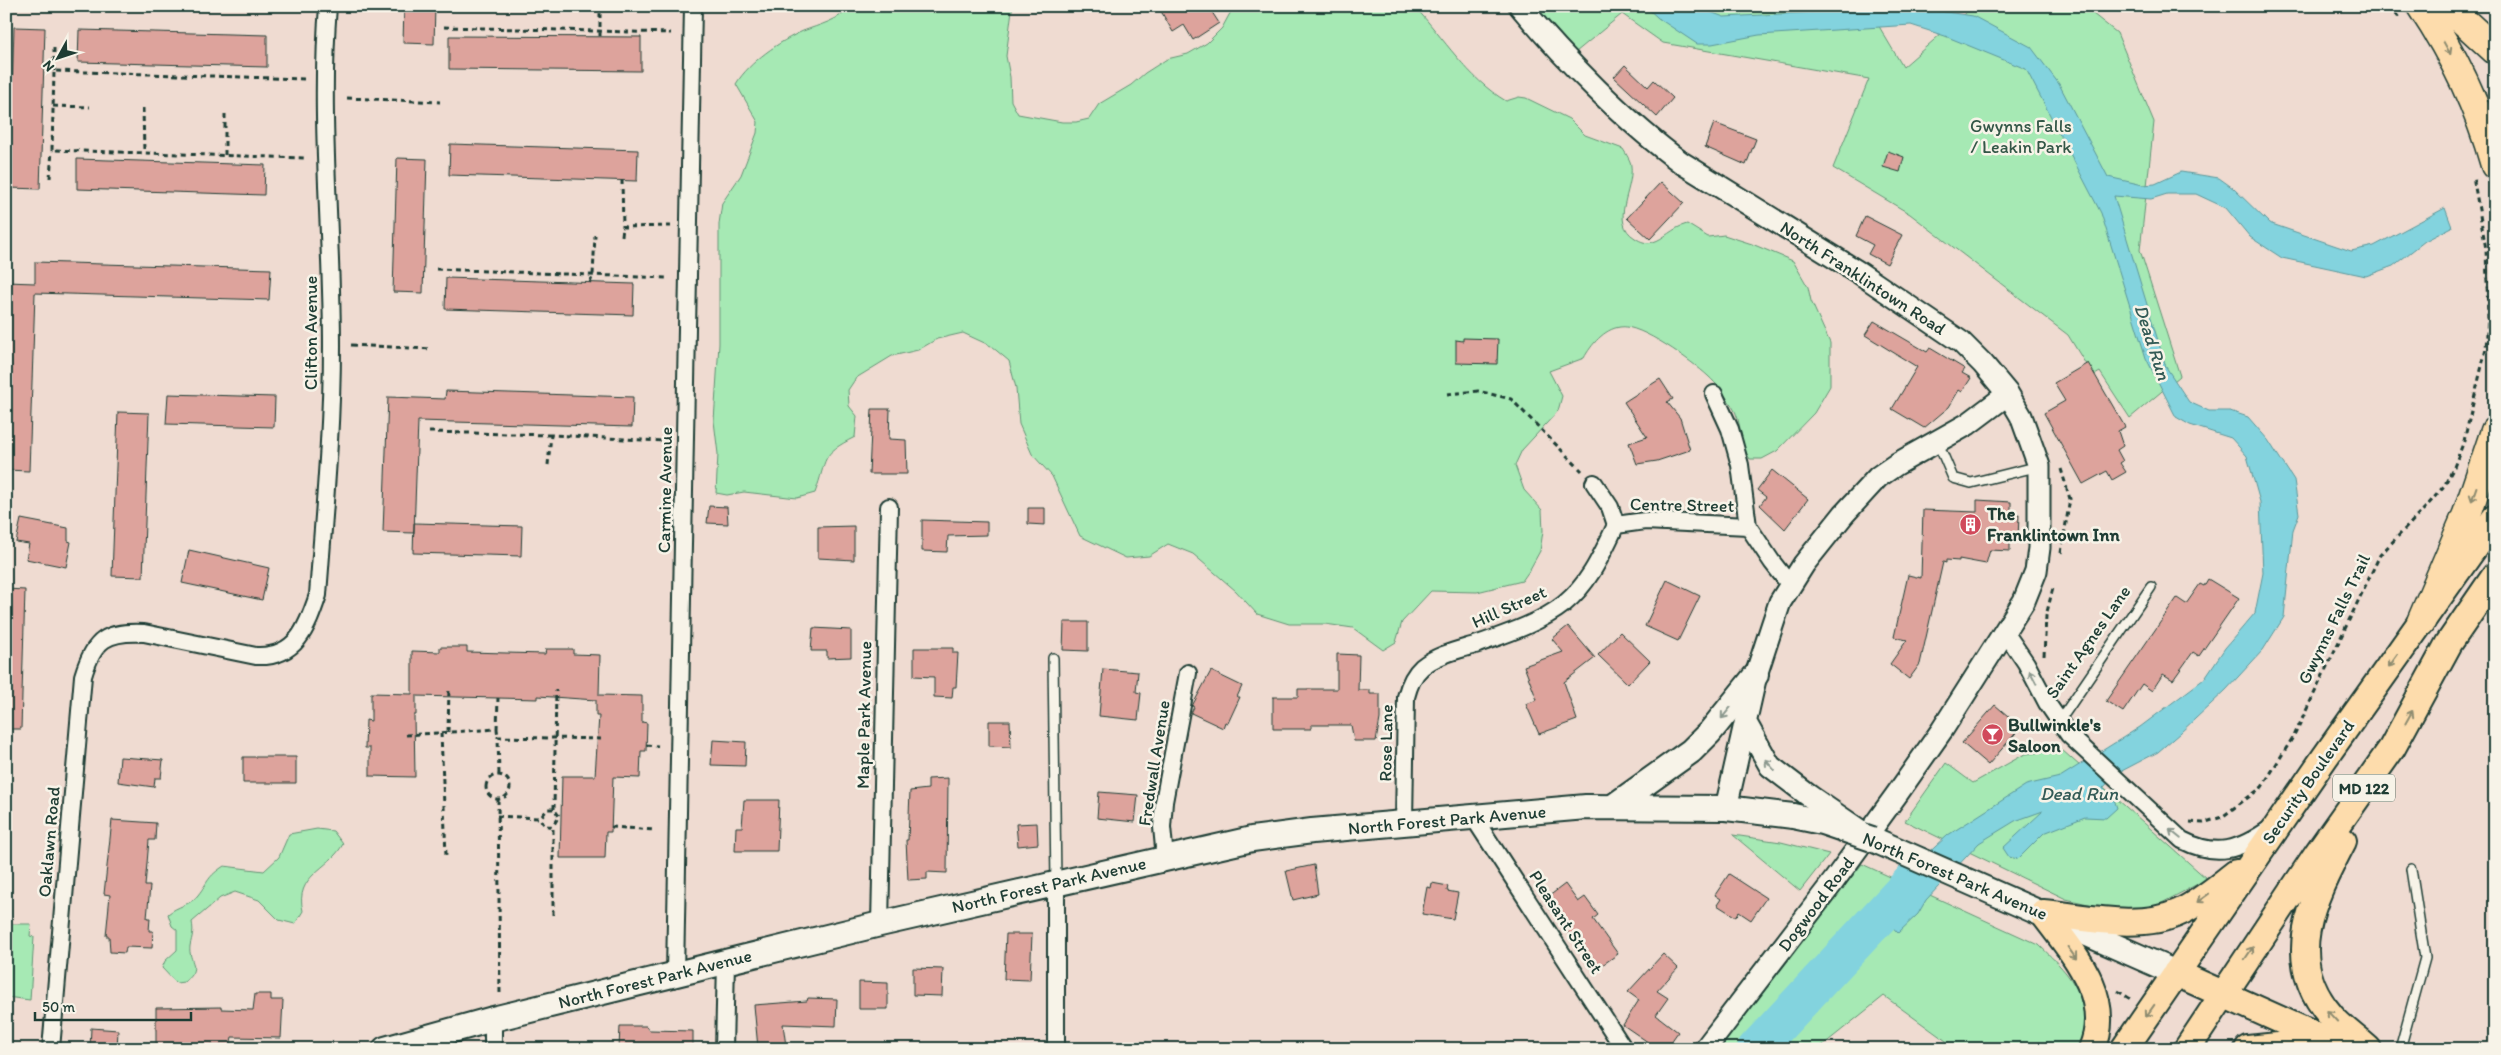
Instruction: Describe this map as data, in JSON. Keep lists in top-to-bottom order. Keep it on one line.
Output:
{"streets":{"main road":["Security Boulevard","MD 122","North Forest Park Avenue"],"street":["North Franklintown Road","Clifton Avenue","Carmine Avenue","Centre Street","Hill Street","Maple Park Avenue","Rose Lane","Fredwall Avenue","Oaklawn Road","Dogwood Road","Pleasant Street"],"lane":["Saint Agnes Lane"],"path":["Gwynns Falls Trail"]},"crossings":[["North Franklintown Road","Dogwood Road"],["Clifton Avenue","Oaklawn Road"],["Carmine Avenue","North Forest Park Avenue"],["Centre Street","Hill Street"],["Hill Street","Rose Lane"],["Maple Park Avenue","North Forest Park Avenue"],["Rose Lane","North Forest Park Avenue"],["Fredwall Avenue","North Forest Park Avenue"],["Security Boulevard","North Forest Park Avenue"],["North Forest Park Avenue","Pleasant Street"]],"water":["Dead Run"],"parks":["Gwynns Falls / Leakin Park"],"places":{"building":["The Franklintown Inn"],"bar":["Bullwinkle's Saloon"]},"scale_bar":"50 m","north":"bottom left"}
